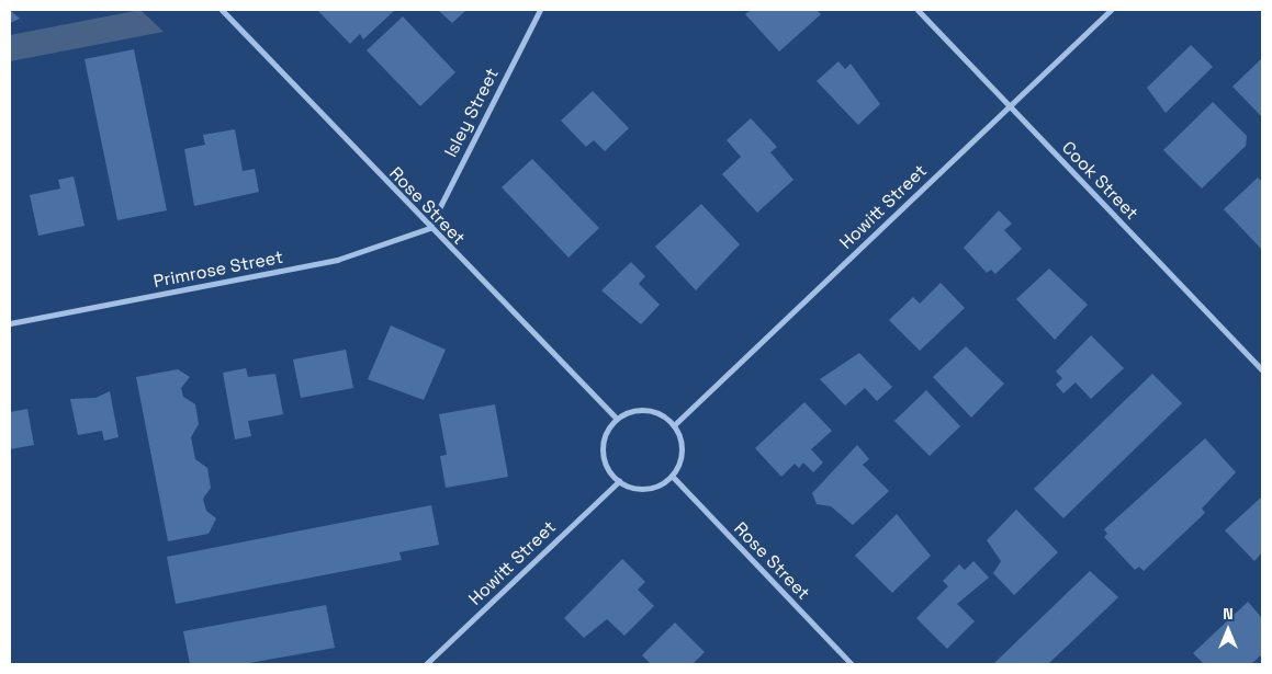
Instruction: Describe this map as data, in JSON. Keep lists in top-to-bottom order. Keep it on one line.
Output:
{"streets":{"street":["Isley Street","Cook Street","Rose Street","Howitt Street","Primrose Street"]},"crossings":[["Isley Street","Rose Street"],["Isley Street","Primrose Street"],["Cook Street","Howitt Street"],["Rose Street","Howitt Street"],["Rose Street","Primrose Street"]],"north":"top"}
